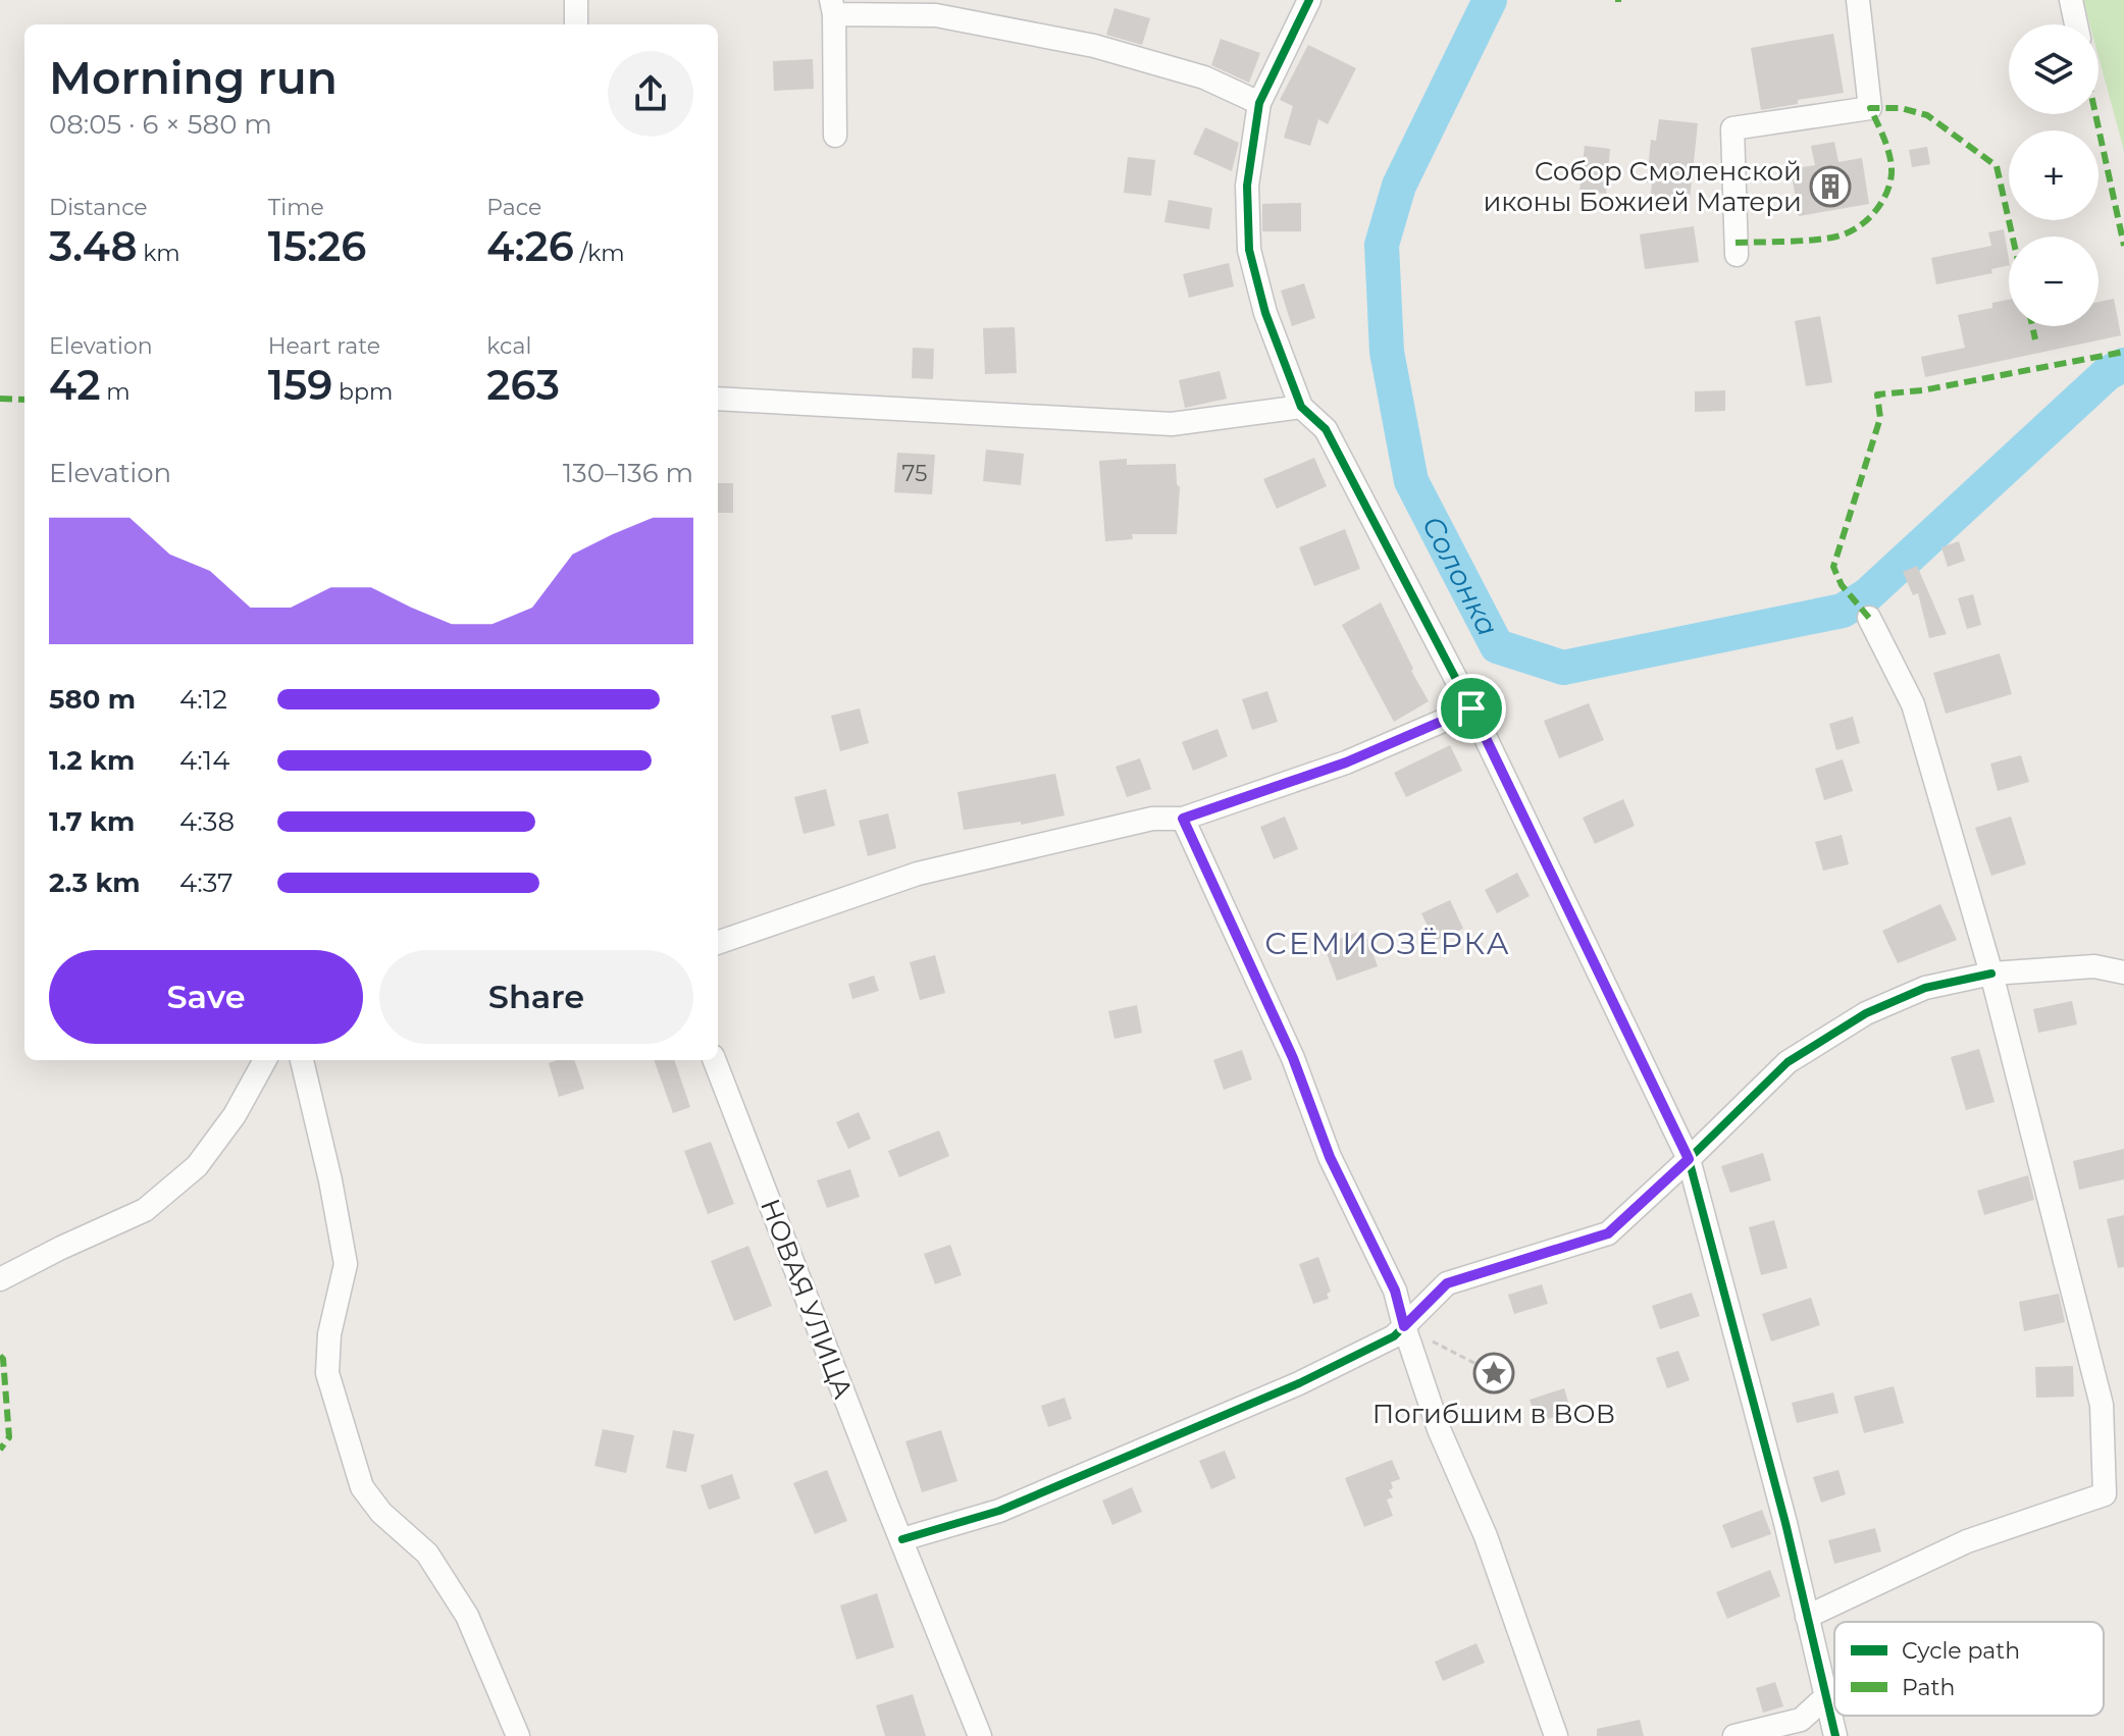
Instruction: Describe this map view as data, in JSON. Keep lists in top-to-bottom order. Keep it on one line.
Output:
{"streets":{"street":["НОВАЯ УЛИЦА"]},"districts":["СЕМИОЗЁРКА"],"water":["Солонка"],"places":{"building":["Собор Смоленской иконы Божией Матери"],"place":["Погибшим в ВОВ"]},"house_numbers":["75"],"legend":["Cycle path","Path"],"page":{"map_buttons":["+","−"],"heading":["Morning run","08:05 · 6 × 580 m"],"stats":[["Distance","3.48 km"],["Time","15:26"],["Pace","4:26 /km"],["Elevation","42 m"],["Heart rate","159 bpm"],["kcal","263"]],"chart":["Elevation","130–136 m"],"list":[{"name":"580 m","note":"4:12"},{"name":"1.2 km","note":"4:14"},{"name":"1.7 km","note":"4:38"},{"name":"2.3 km","note":"4:37"}],"buttons":["Save","Share"]}}
